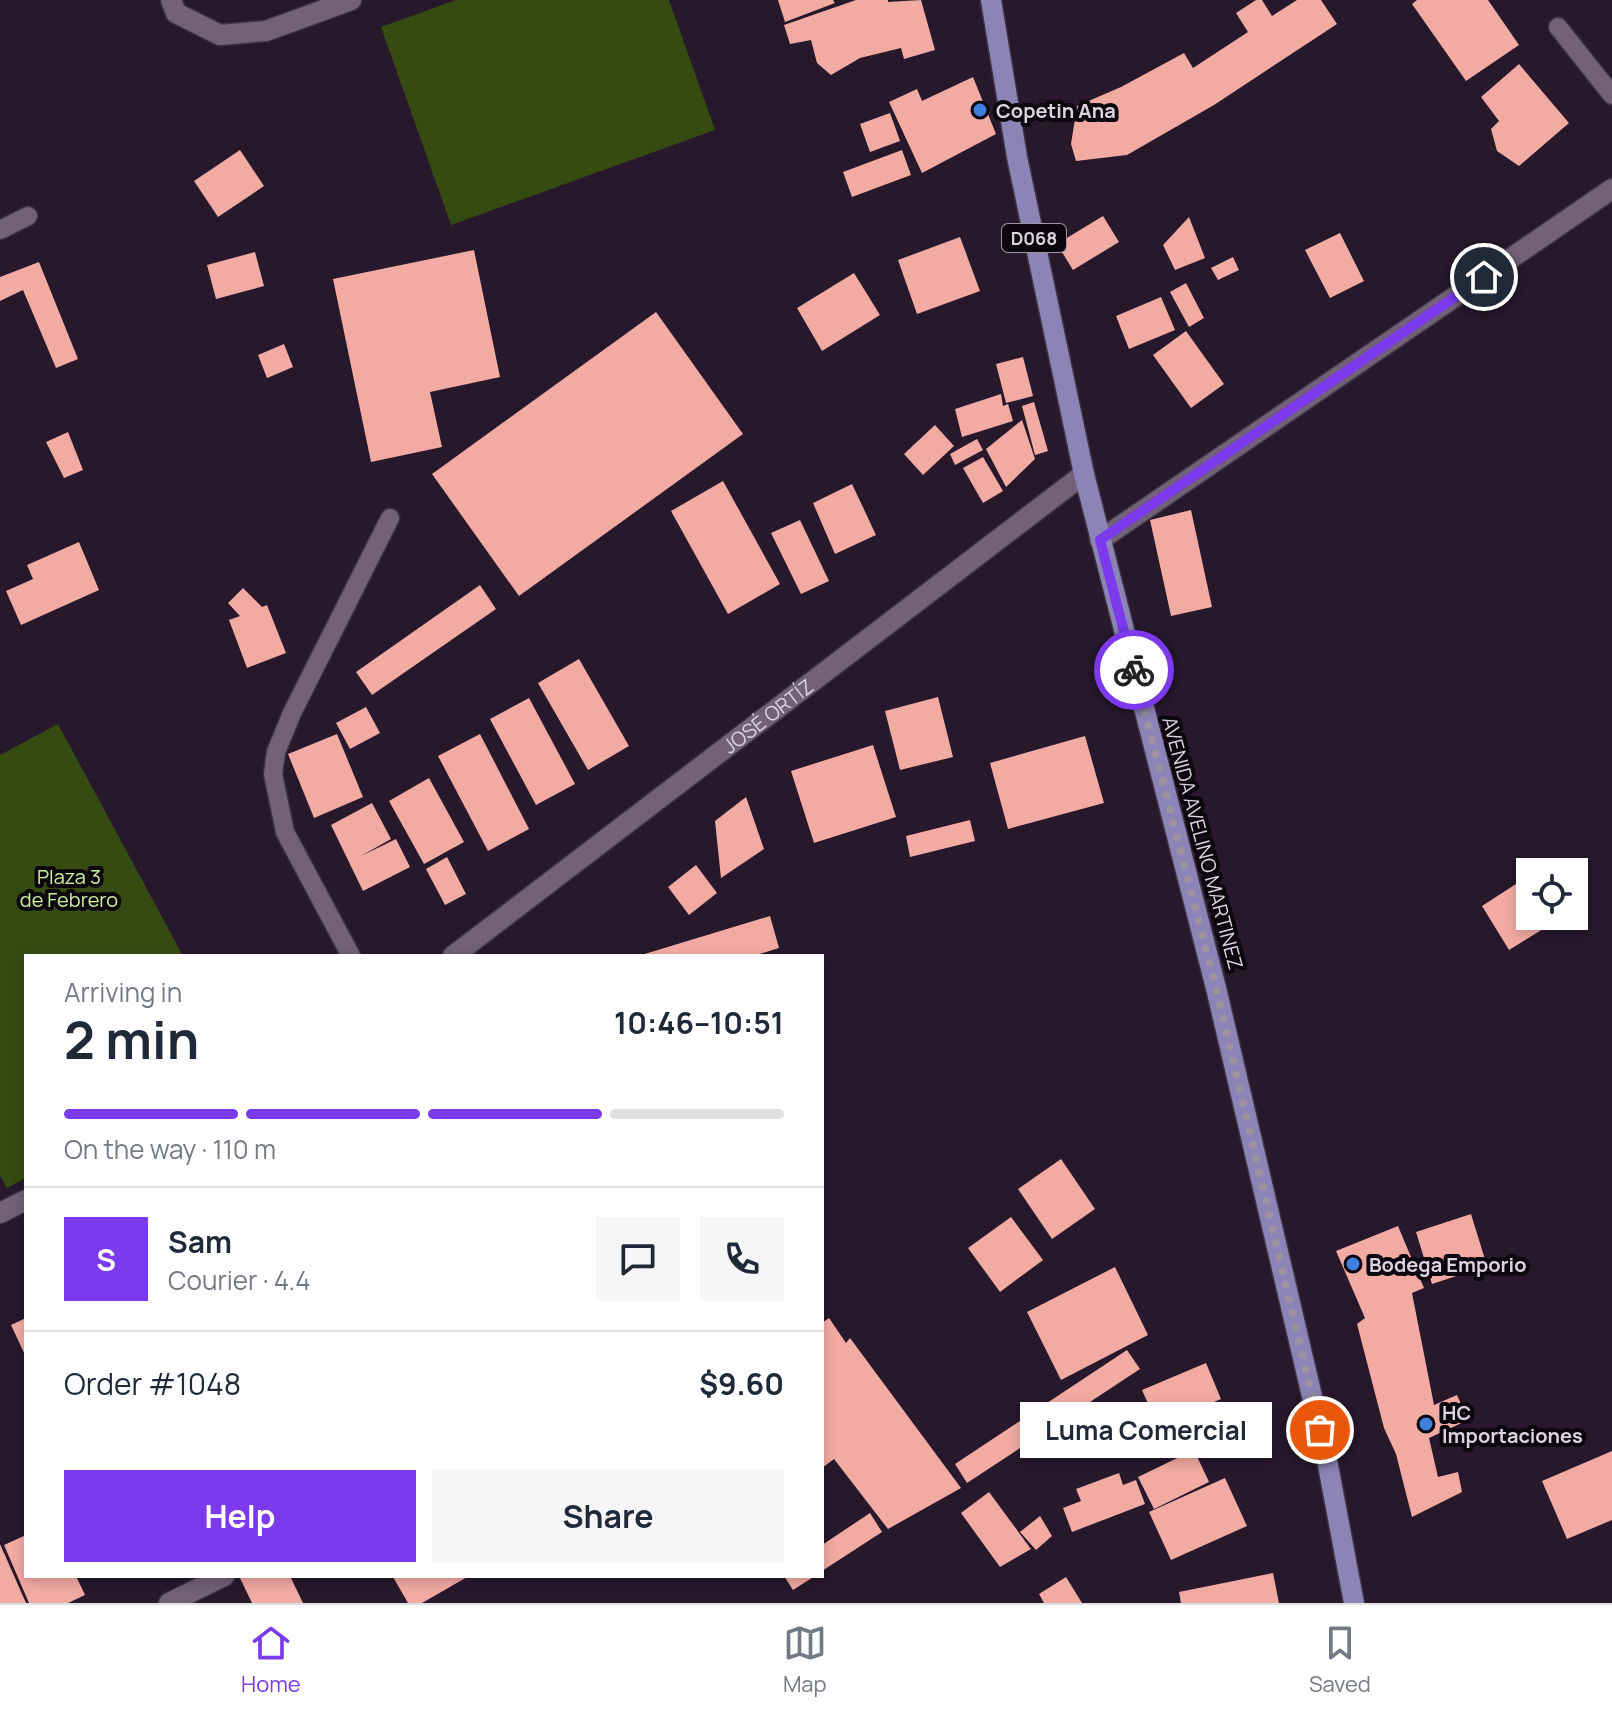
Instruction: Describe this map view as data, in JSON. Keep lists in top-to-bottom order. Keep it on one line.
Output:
{"streets":{"main road":["D068","AVENIDA AVELINO MARTINEZ"],"street":["JOSÉ ORTÍZ"]},"crossings":[["JOSÉ ORTÍZ","AVENIDA AVELINO MARTINEZ"]],"parks":["Plaza 3 de Febrero"],"places":["Copetin Ana","Bodega Emporio","HC Importaciones","Luma Comercial"],"page":{"heading":["2 min","Arriving in","10:46–10:51"],"panel":["Sam","Courier · 4.4","Order #1048","$9.60"],"bar":"On the way · 110 m","round":"S","bubble":"Luma Comercial","buttons":["Help","Share"],"tabs":["Home","Map","Saved"]}}
